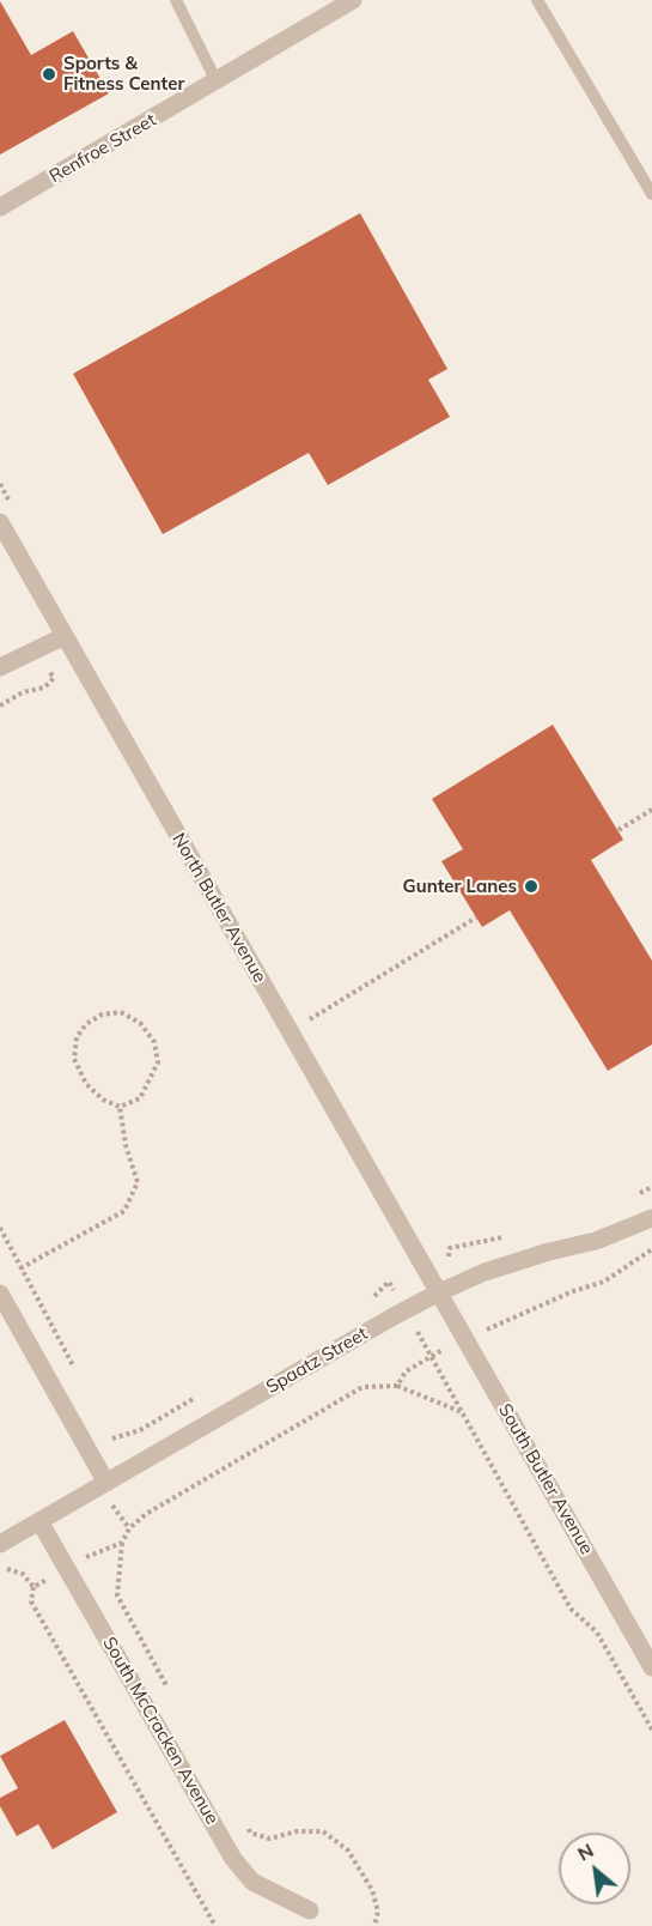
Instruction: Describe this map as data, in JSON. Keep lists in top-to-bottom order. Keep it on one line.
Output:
{"streets":{"street":["Renfroe Street","North Butler Avenue","Spaatz Street","South Butler Avenue","South McCracken Avenue"]},"crossings":[["North Butler Avenue","Spaatz Street"],["North Butler Avenue","South Butler Avenue"],["Spaatz Street","South Butler Avenue"],["Spaatz Street","South McCracken Avenue"]],"places":["Sports & Fitness Center","Gunter Lanes"],"north":"top left"}
